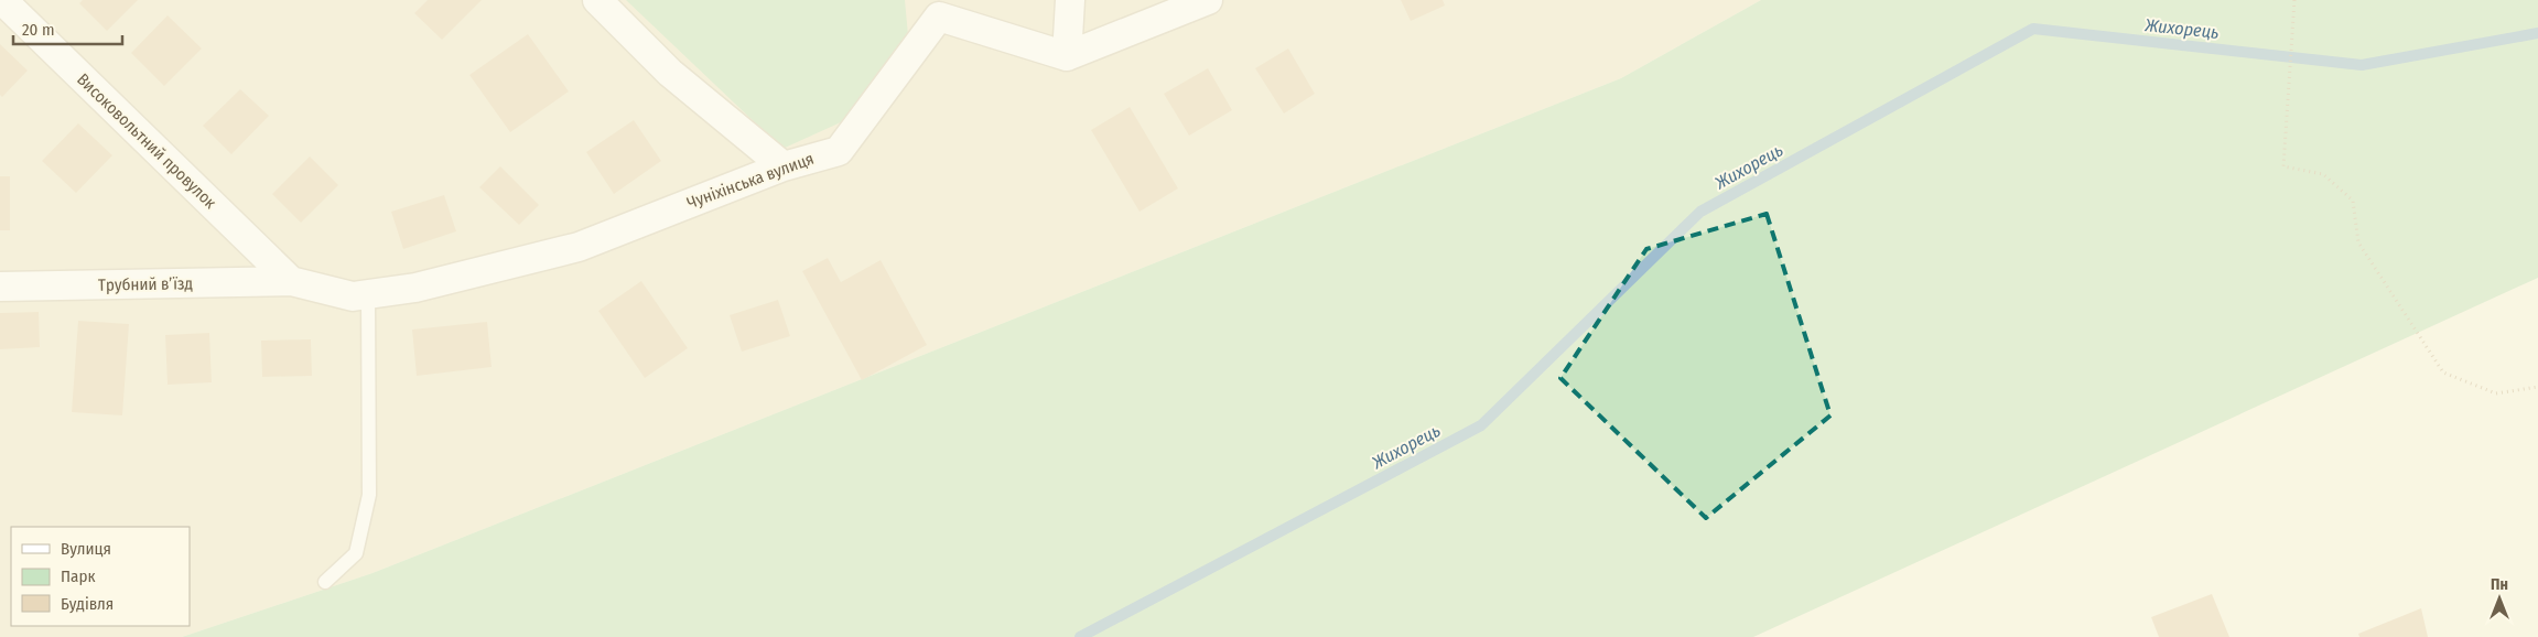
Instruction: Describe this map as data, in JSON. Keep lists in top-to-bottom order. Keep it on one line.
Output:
{"streets":{"street":["Високовольтний провулок","Чуніхінська вулиця","Трубний в’їзд"]},"crossings":[["Високовольтний провулок","Чуніхінська вулиця"],["Високовольтний провулок","Трубний в’їзд"],["Чуніхінська вулиця","Трубний в’їзд"]],"water":["Жихорець"],"legend":["Вулиця","Парк","Будівля"],"scale_bar":"20 m","north":"top"}
